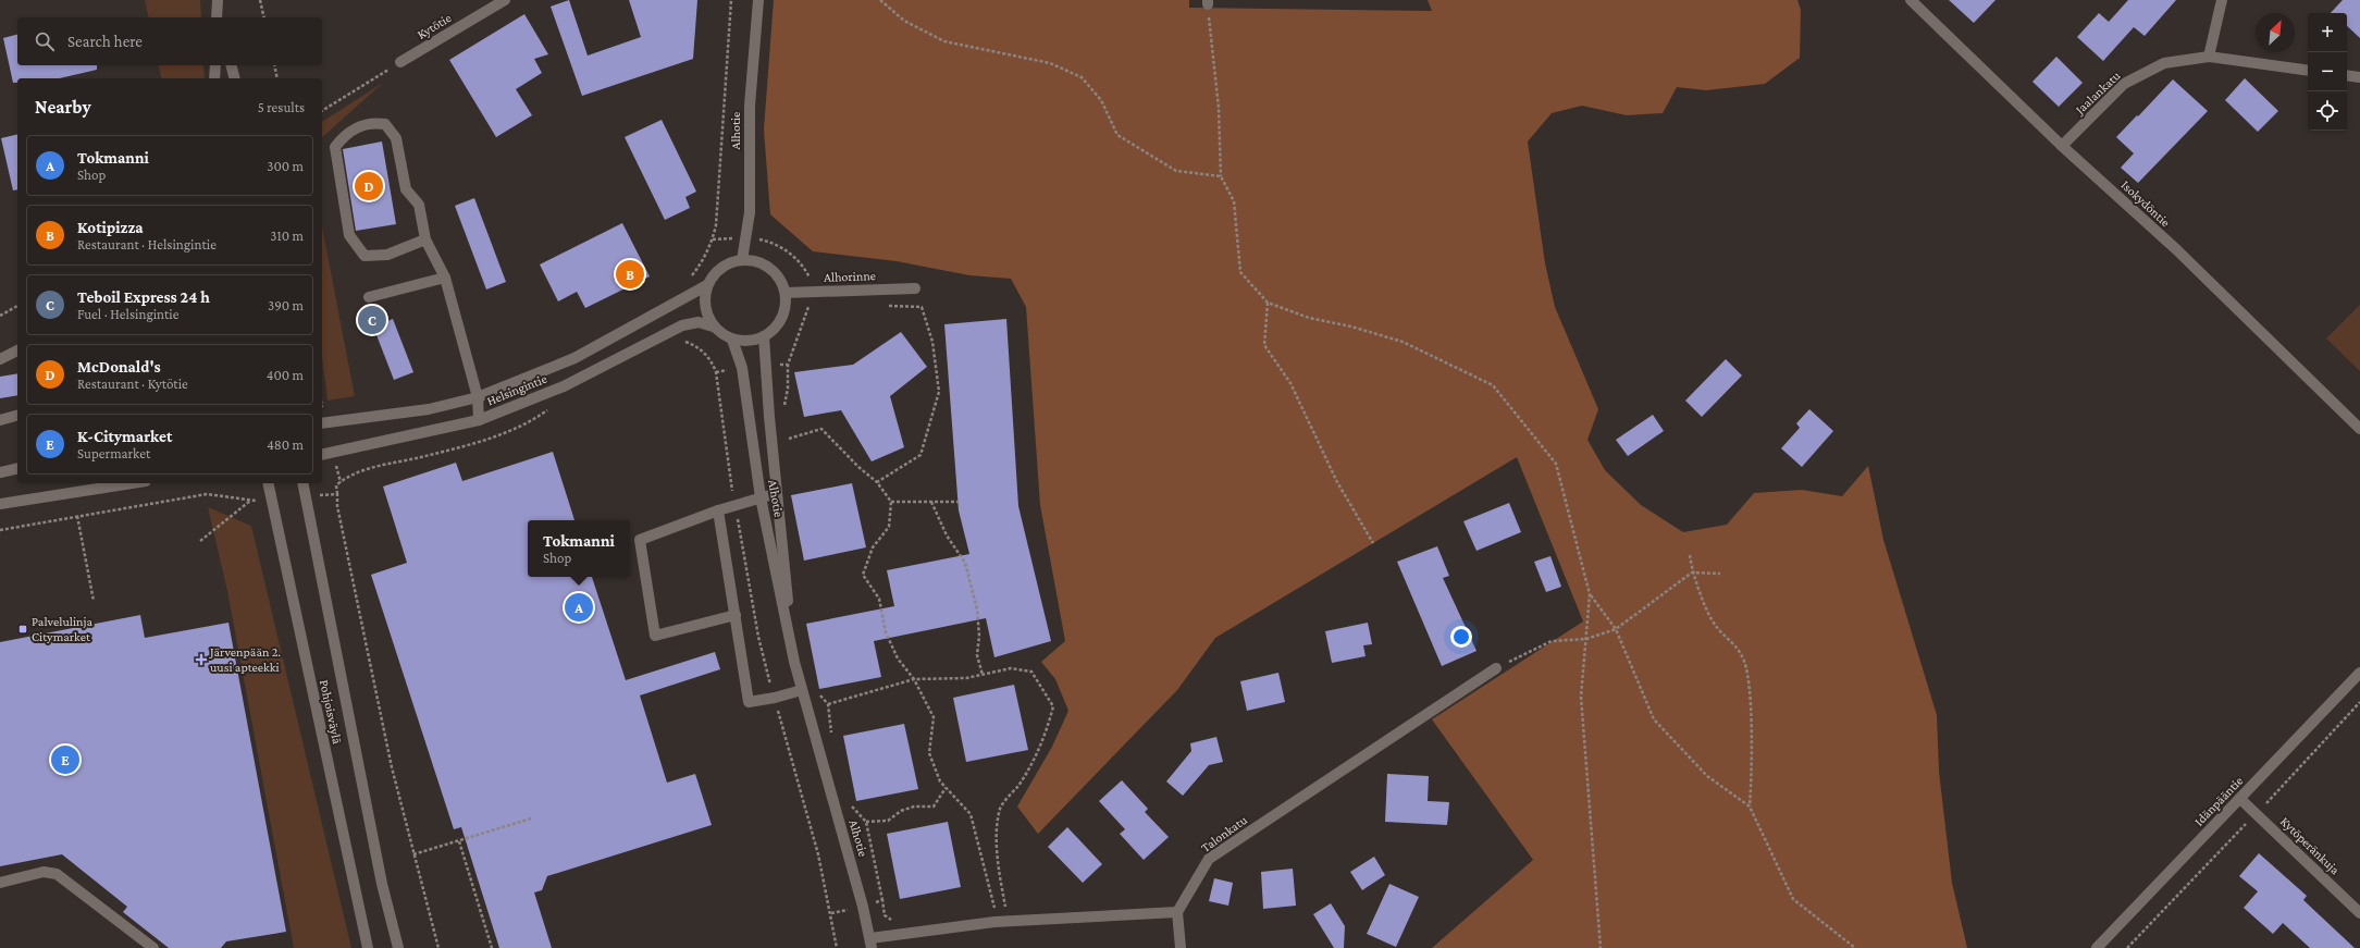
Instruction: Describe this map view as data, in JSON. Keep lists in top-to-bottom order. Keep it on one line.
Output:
{"streets":{"street":["Kytötie","Jaalankatu","Alhotie","Isokydöntie","Alhorinne","Helsingintie","Pohjoisväylä","Idänpääntie","Talonkatu","Kytöperänkuja"]},"crossings":[["Jaalankatu","Isokydöntie"],["Alhotie","Alhorinne"],["Alhotie","Helsingintie"],["Alhorinne","Helsingintie"],["Idänpääntie","Kytöperänkuja"]],"places":{"transit":["Palvelulinja Citymarket"],"health":["Järvenpään 2. uusi apteekki"]},"north":"top right","page":{"map_buttons":["+","−"],"search":"Search here","heading":["Nearby","5 results"],"list":[{"mark":"A","name":"Tokmanni","note":"Shop","value":"300 m"},{"mark":"B","name":"Kotipizza","note":"Restaurant · Helsingintie","value":"310 m"},{"mark":"C","name":"Teboil Express 24 h","note":"Fuel · Helsingintie","value":"390 m"},{"mark":"D","name":"McDonald's","note":"Restaurant · Kytötie","value":"400 m"},{"mark":"E","name":"K-Citymarket","note":"Supermarket","value":"480 m"}],"pins":["D","B","C","A","E"],"popup":["Tokmanni","Shop"]}}
